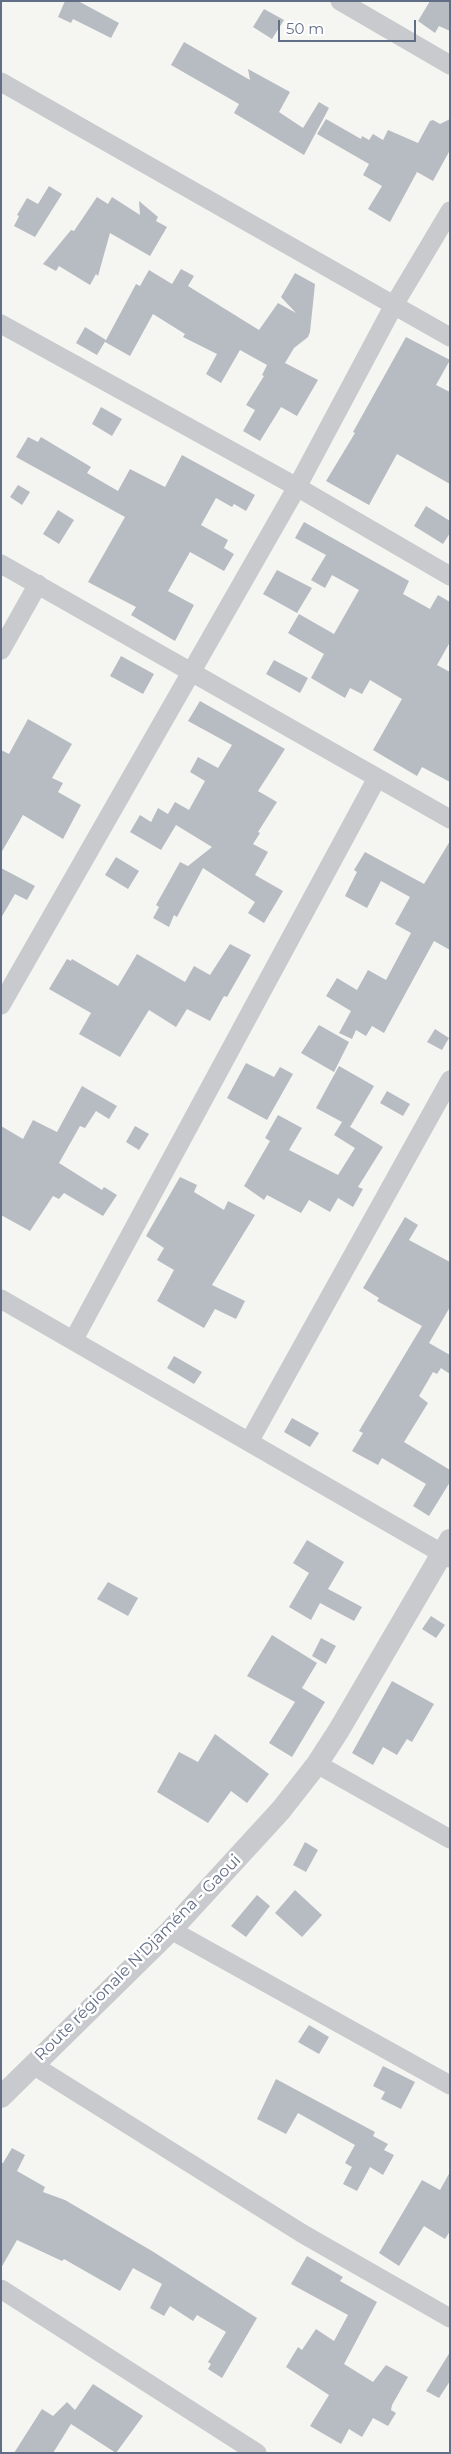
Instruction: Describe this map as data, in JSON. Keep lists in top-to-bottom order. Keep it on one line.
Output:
{"streets":{"street":["Route régionale N'Djaména - Gaoui"]},"scale_bar":"50 m"}
